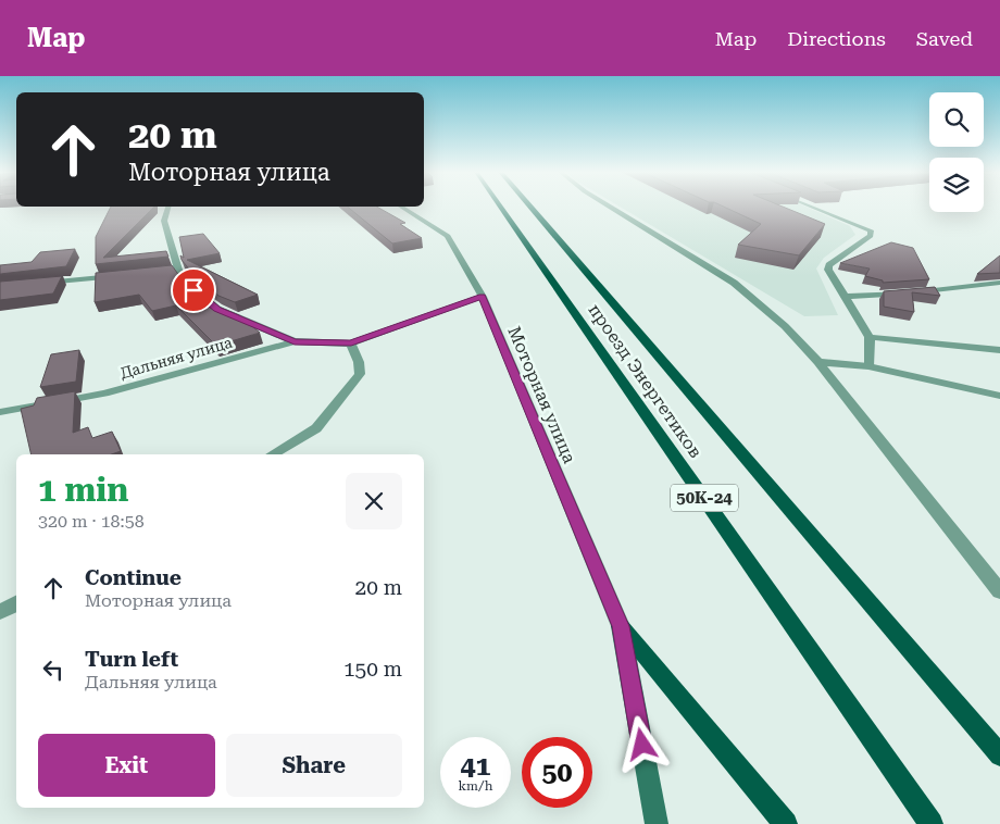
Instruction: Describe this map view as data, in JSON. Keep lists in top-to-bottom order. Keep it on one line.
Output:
{"streets":{"main road":["проезд Энергетиков","50К-24"],"street":["Дальняя улица","Моторная улица"]},"crossings":[["Дальняя улица","Моторная улица"]],"page":{"header":"Map","nav":["Map","Directions","Saved"],"turn":["20 m","Моторная улица"],"heading":["1 min","320 m · 18:58"],"list":[{"name":"Continue","note":"Моторная улица","value":"20 m"},{"name":"Turn left","note":"Дальняя улица","value":"150 m"}],"buttons":["Exit","Share"],"speed":"41 km/h","limit":"50"}}
